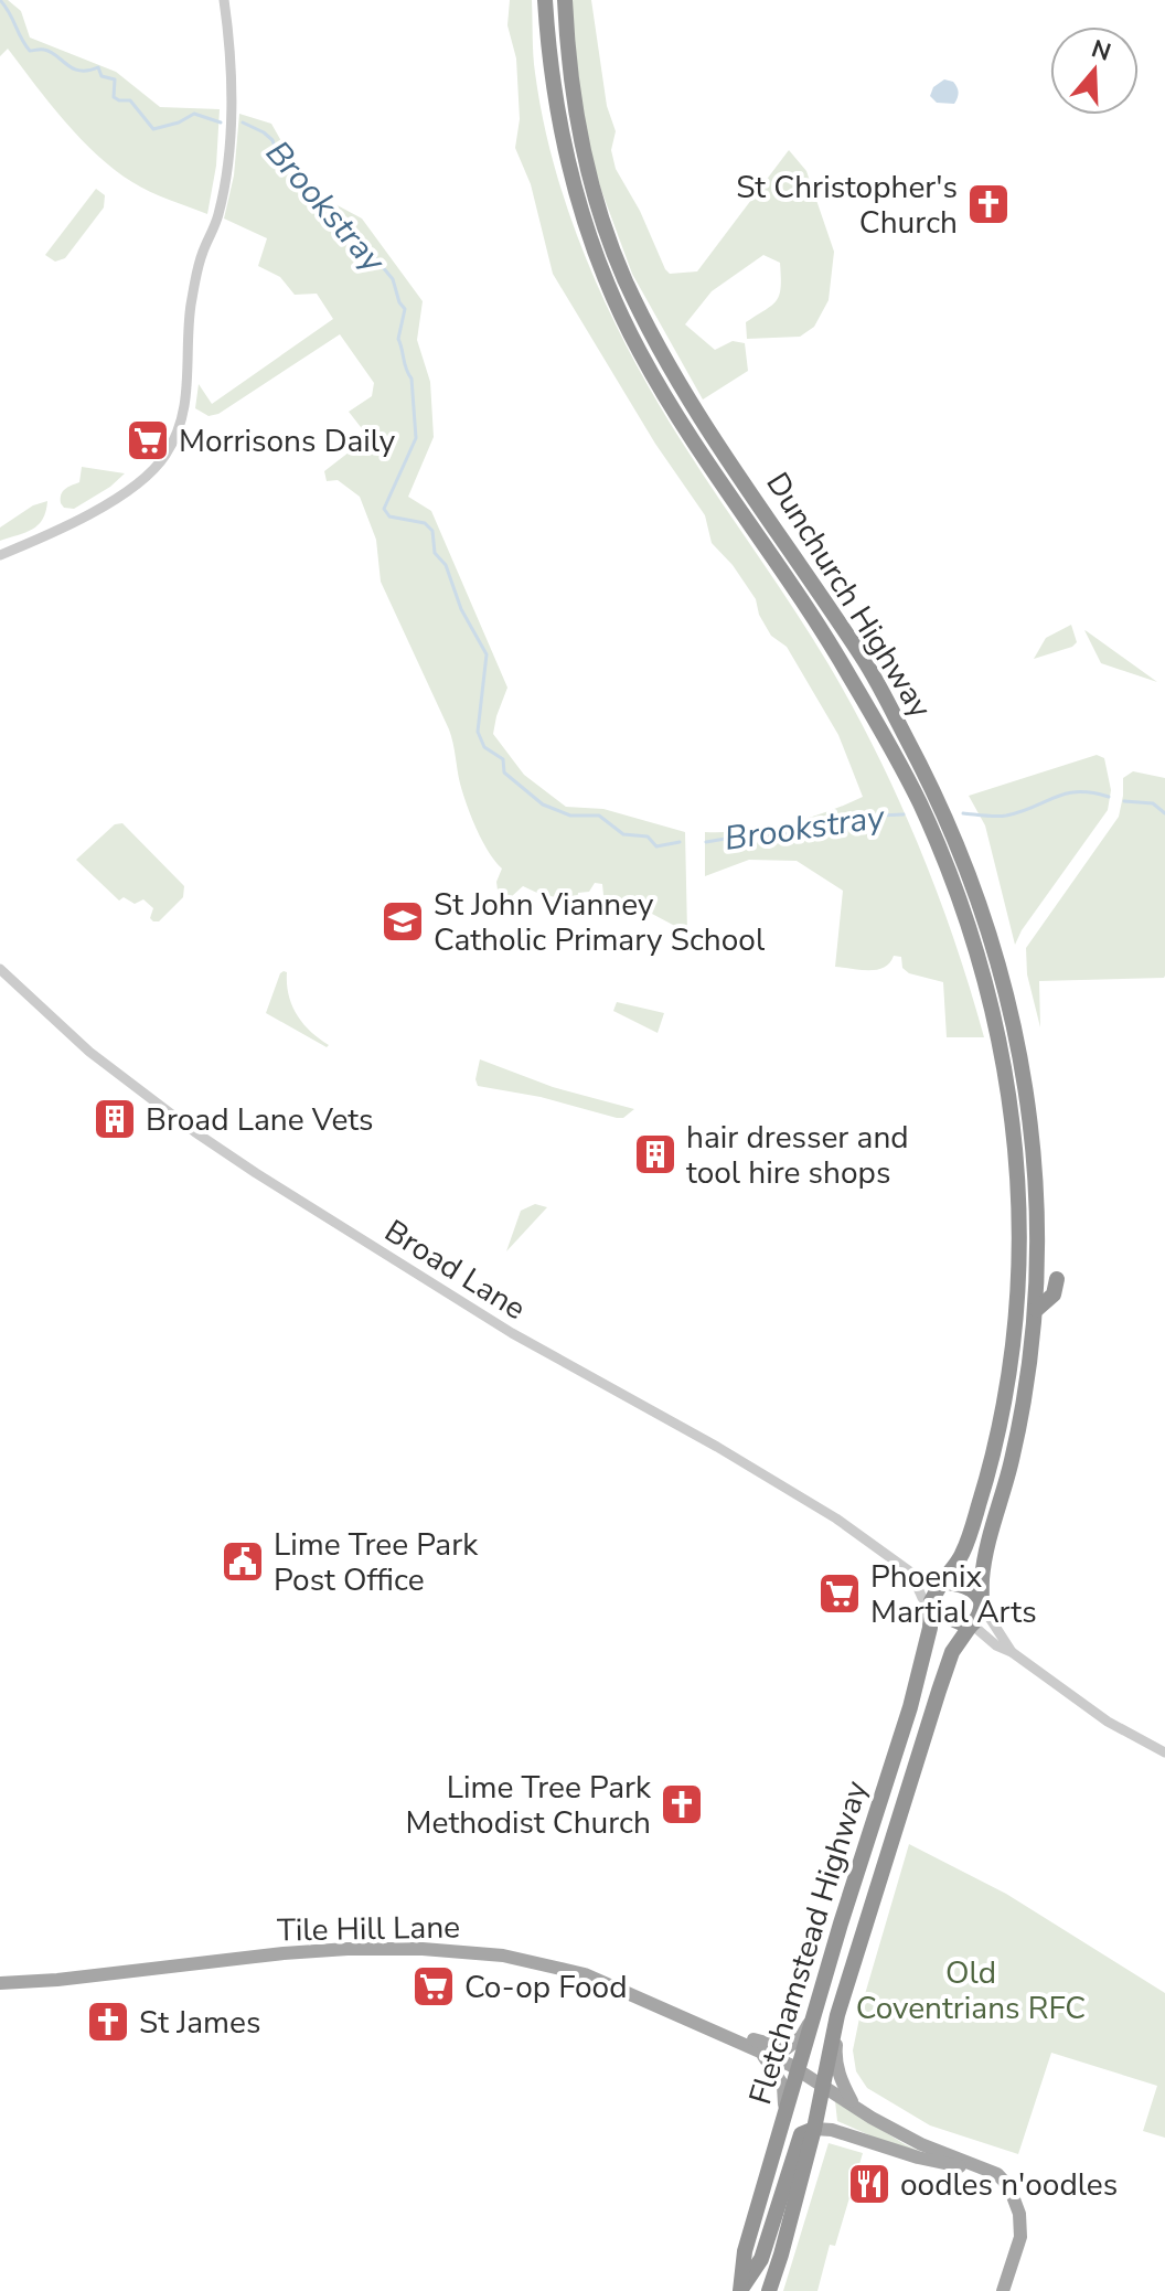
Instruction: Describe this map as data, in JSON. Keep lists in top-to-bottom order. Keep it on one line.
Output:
{"streets":{"highway":["Dunchurch Highway","Fletchamstead Highway"],"main road":["Tile Hill Lane"],"street":["Broad Lane"]},"crossings":[["Dunchurch Highway","Broad Lane"],["Dunchurch Highway","Fletchamstead Highway"],["Broad Lane","Fletchamstead Highway"],["Tile Hill Lane","Fletchamstead Highway"]],"water":["Brookstray"],"parks":["Old Coventrians RFC"],"places":{"church":["St Christopher's Church","Lime Tree Park Methodist Church","St James"],"supermarket":["Morrisons Daily","Phoenix Martial Arts","Co-op Food"],"school or university":["St John Vianney Catholic Primary School"],"building":["Broad Lane Vets","hair dresser and tool hire shops"],"public building":["Lime Tree Park Post Office"],"restaurant":["oodles n'oodles"]},"north":"top"}
